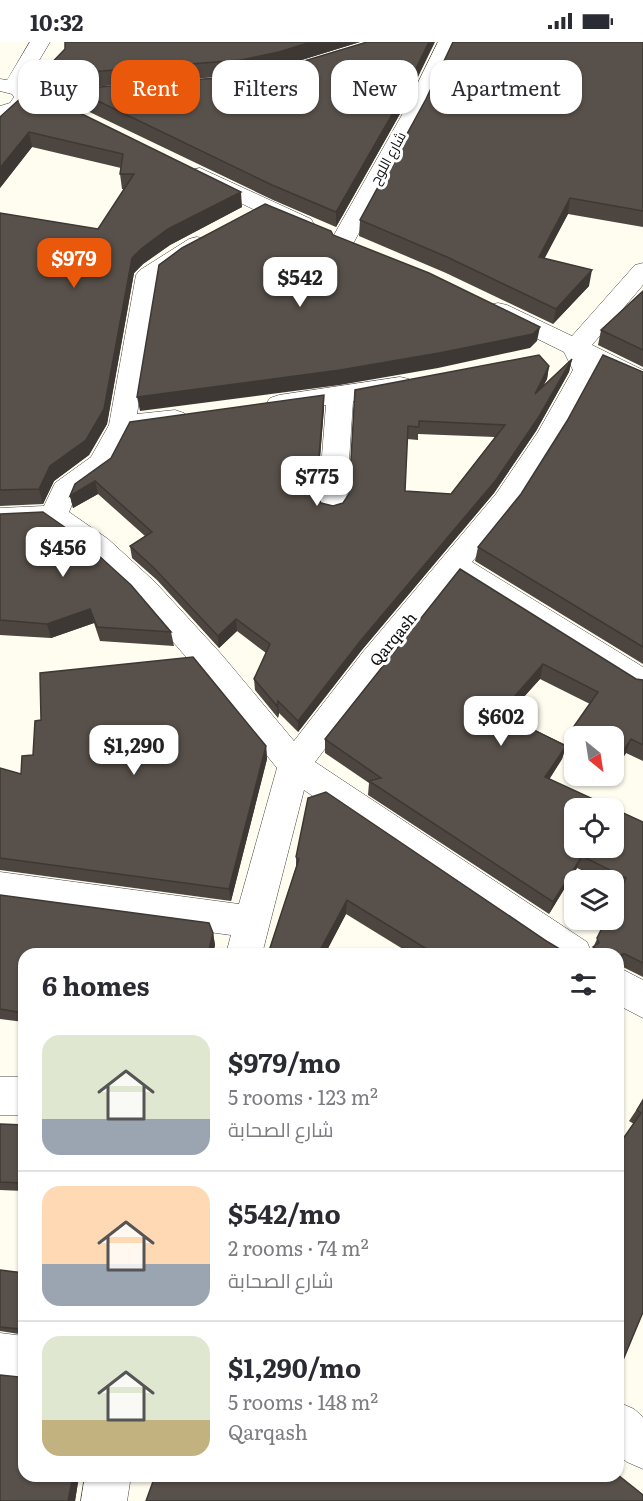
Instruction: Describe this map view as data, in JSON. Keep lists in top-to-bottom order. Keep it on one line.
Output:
{"streets":{"street":["شارع اللوح","Qarqash"]},"north":"bottom right","page":{"status":"10:32","chip":["Buy","Rent","Filters","New","Apartment"],"price":["$979","$542","$775","$456","$602","$1,290"],"heading":"6 homes","list":[{"name":"$979/mo","note":"5 rooms · 123 m² · شارع الصحابة"},{"name":"$542/mo","note":"2 rooms · 74 m² · شارع الصحابة"},{"name":"$1,290/mo","note":"5 rooms · 148 m² · Qarqash"}]}}
